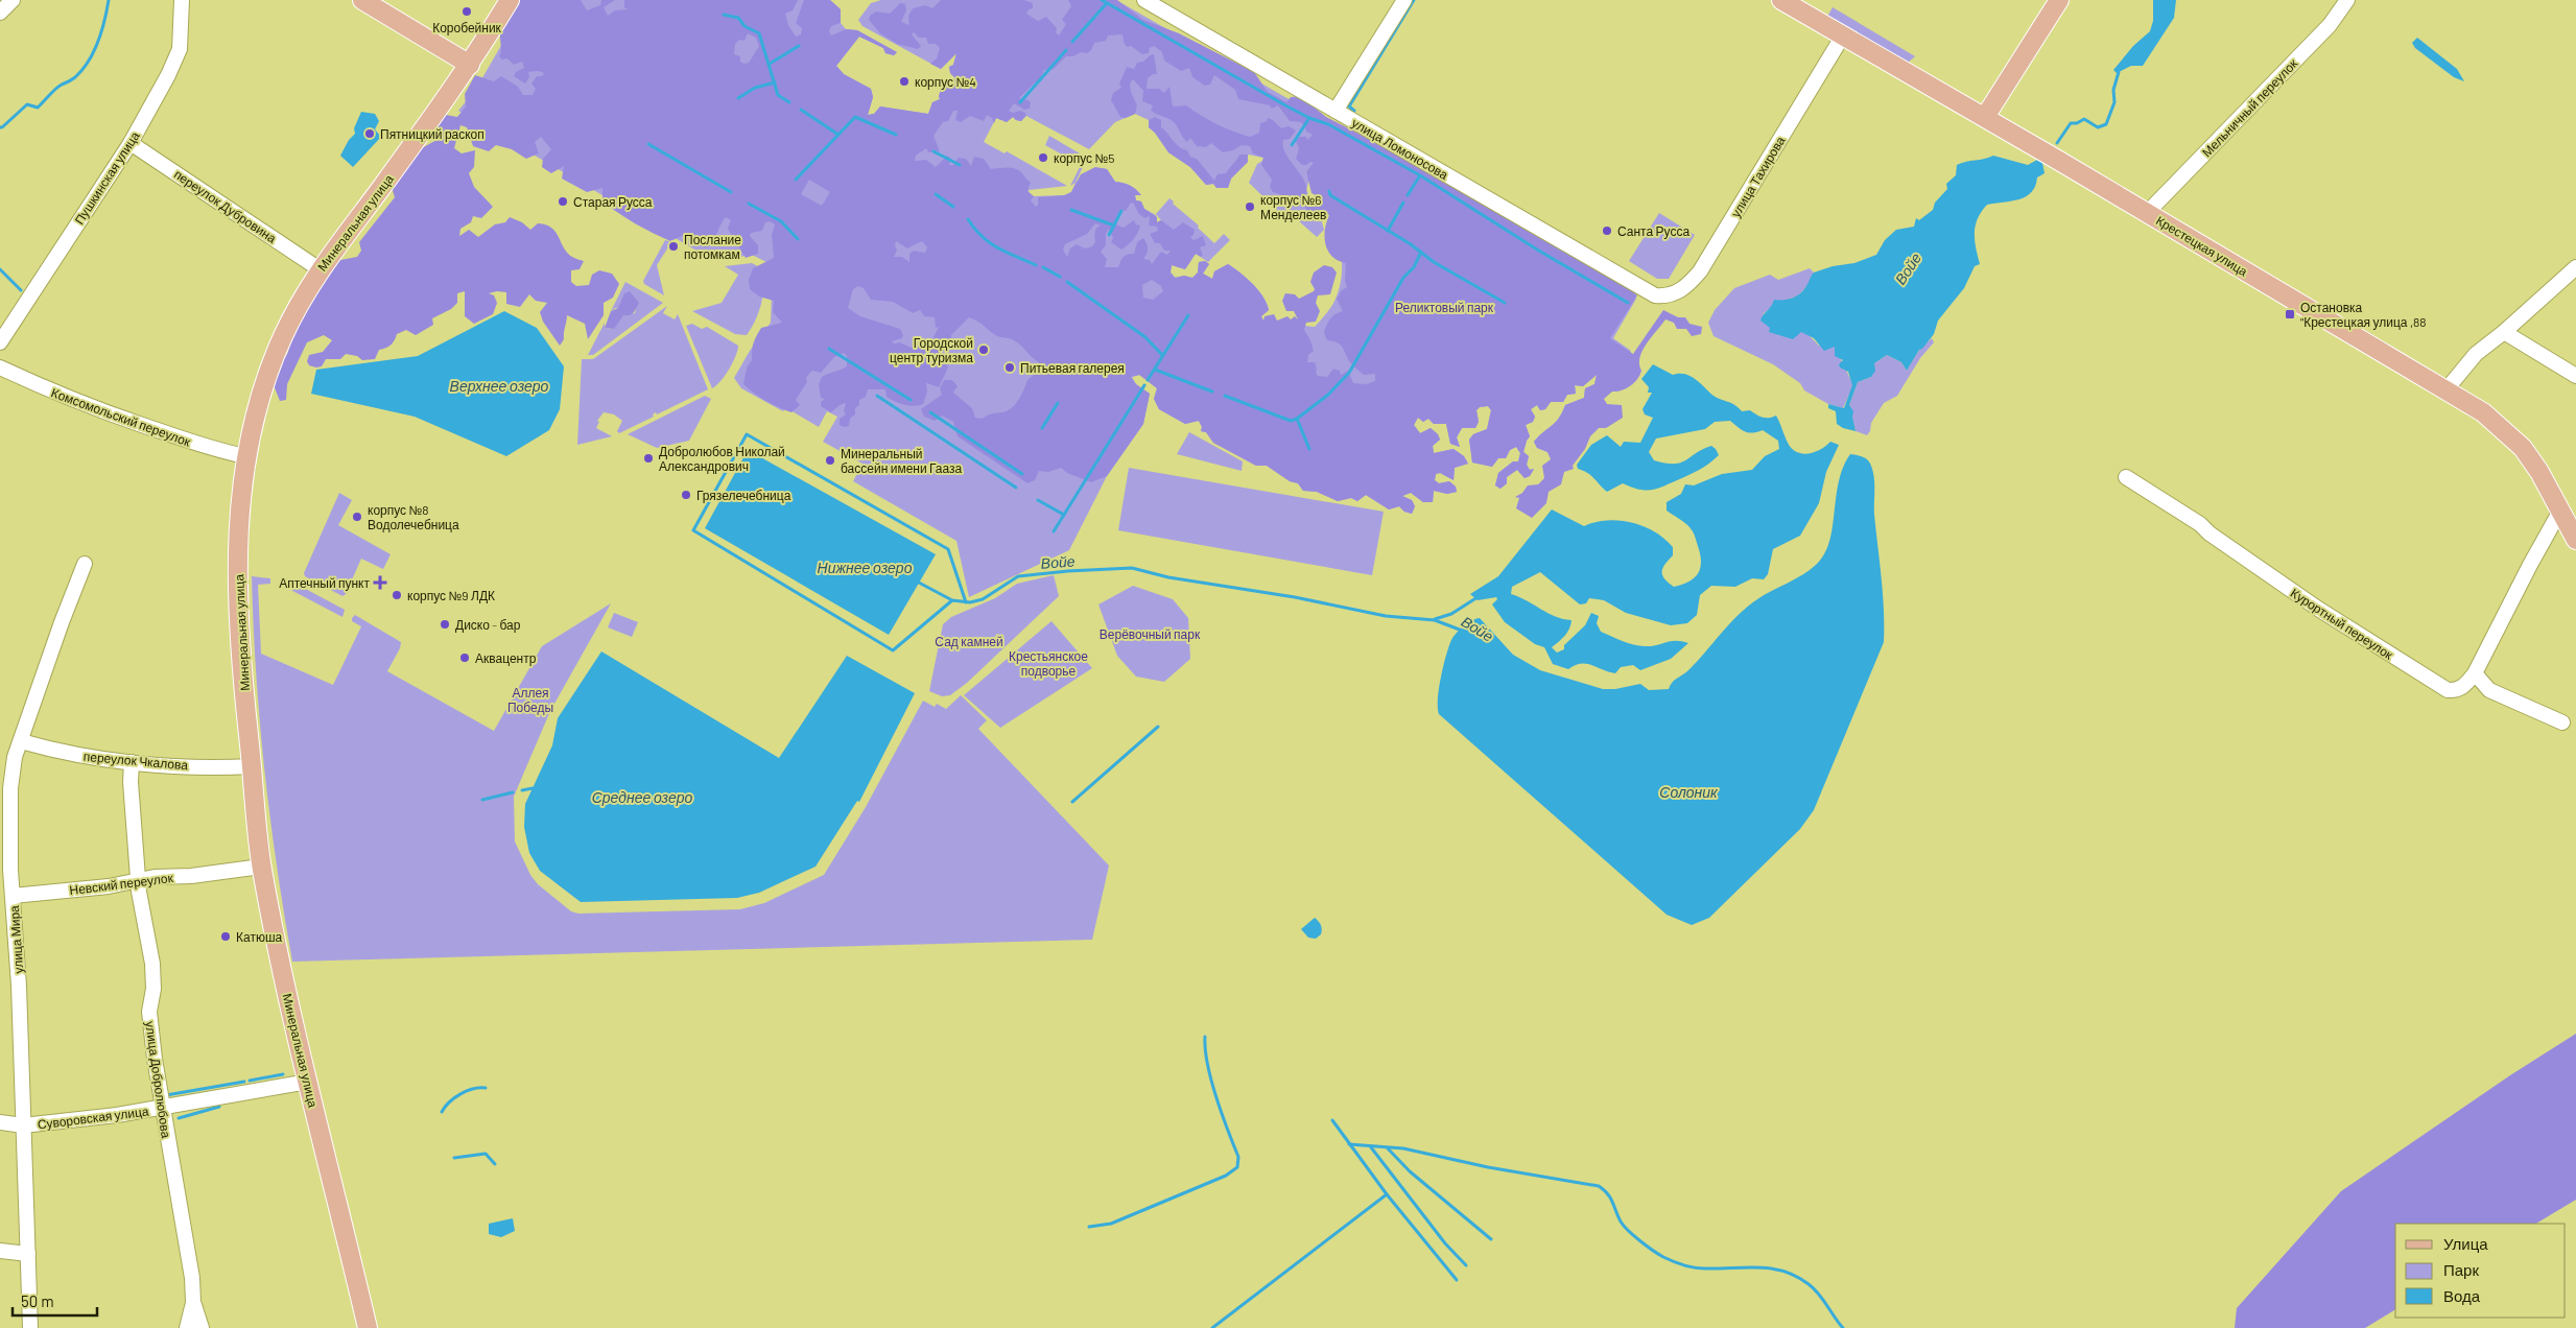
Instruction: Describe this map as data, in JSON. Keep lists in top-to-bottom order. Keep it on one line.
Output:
{"streets":{"main road":["Минеральная улица","Крестецкая улица"],"street":["Мельничный переулок","улица Ломоносова","улица Тахирова","Пушкинская улица","переулок Дубровина","Комсомольский переулок","Курортный переулок","переулок Чкалова","Невский переулок","улица Мира","улица Добролюбова","Суворовская улица"]},"crossings":[["Мельничный переулок","Крестецкая улица"],["улица Ломоносова","улица Тахирова"],["улица Тахирова","Крестецкая улица"],["Пушкинская улица","переулок Дубровина"],["переулок Дубровина","Минеральная улица"],["Минеральная улица","Комсомольский переулок"],["Минеральная улица","переулок Чкалова"],["Минеральная улица","Невский переулок"],["Минеральная улица","Суворовская улица"],["переулок Чкалова","улица Мира"],["переулок Чкалова","улица Добролюбова"],["Невский переулок","улица Мира"],["Невский переулок","улица Добролюбова"],["улица Мира","Суворовская улица"],["улица Добролюбова","Суворовская улица"]],"water":["Войе","Верхнее озеро","Нижнее озеро","Солоник","Среднее озеро"],"parks":["Реликтовый парк","Верёвочный парк","Сад камней","Крестьянское подворье","Аллея Победы"],"places":{"other":["Коробейник","корпус №4","Пятницкий раскоп","корпус №5","Старая Русса","корпус №6 Менделеев","Санта Русса","Послание потомкам","Городской центр туризма","Питьевая галерея","Добролюбов Николай Александрович","Минеральный бассейн имени Гааза","Грязелечебница","корпус №8 Водолечебница","корпус №9 ЛДК","Диско - бар","Аквацентр","Катюша"],"transit":["Остановка \"Крестецкая улица ,88"],"health":["Аптечный пункт"]},"legend":["Улица","Парк","Вода"],"scale_bar":"50 m"}
